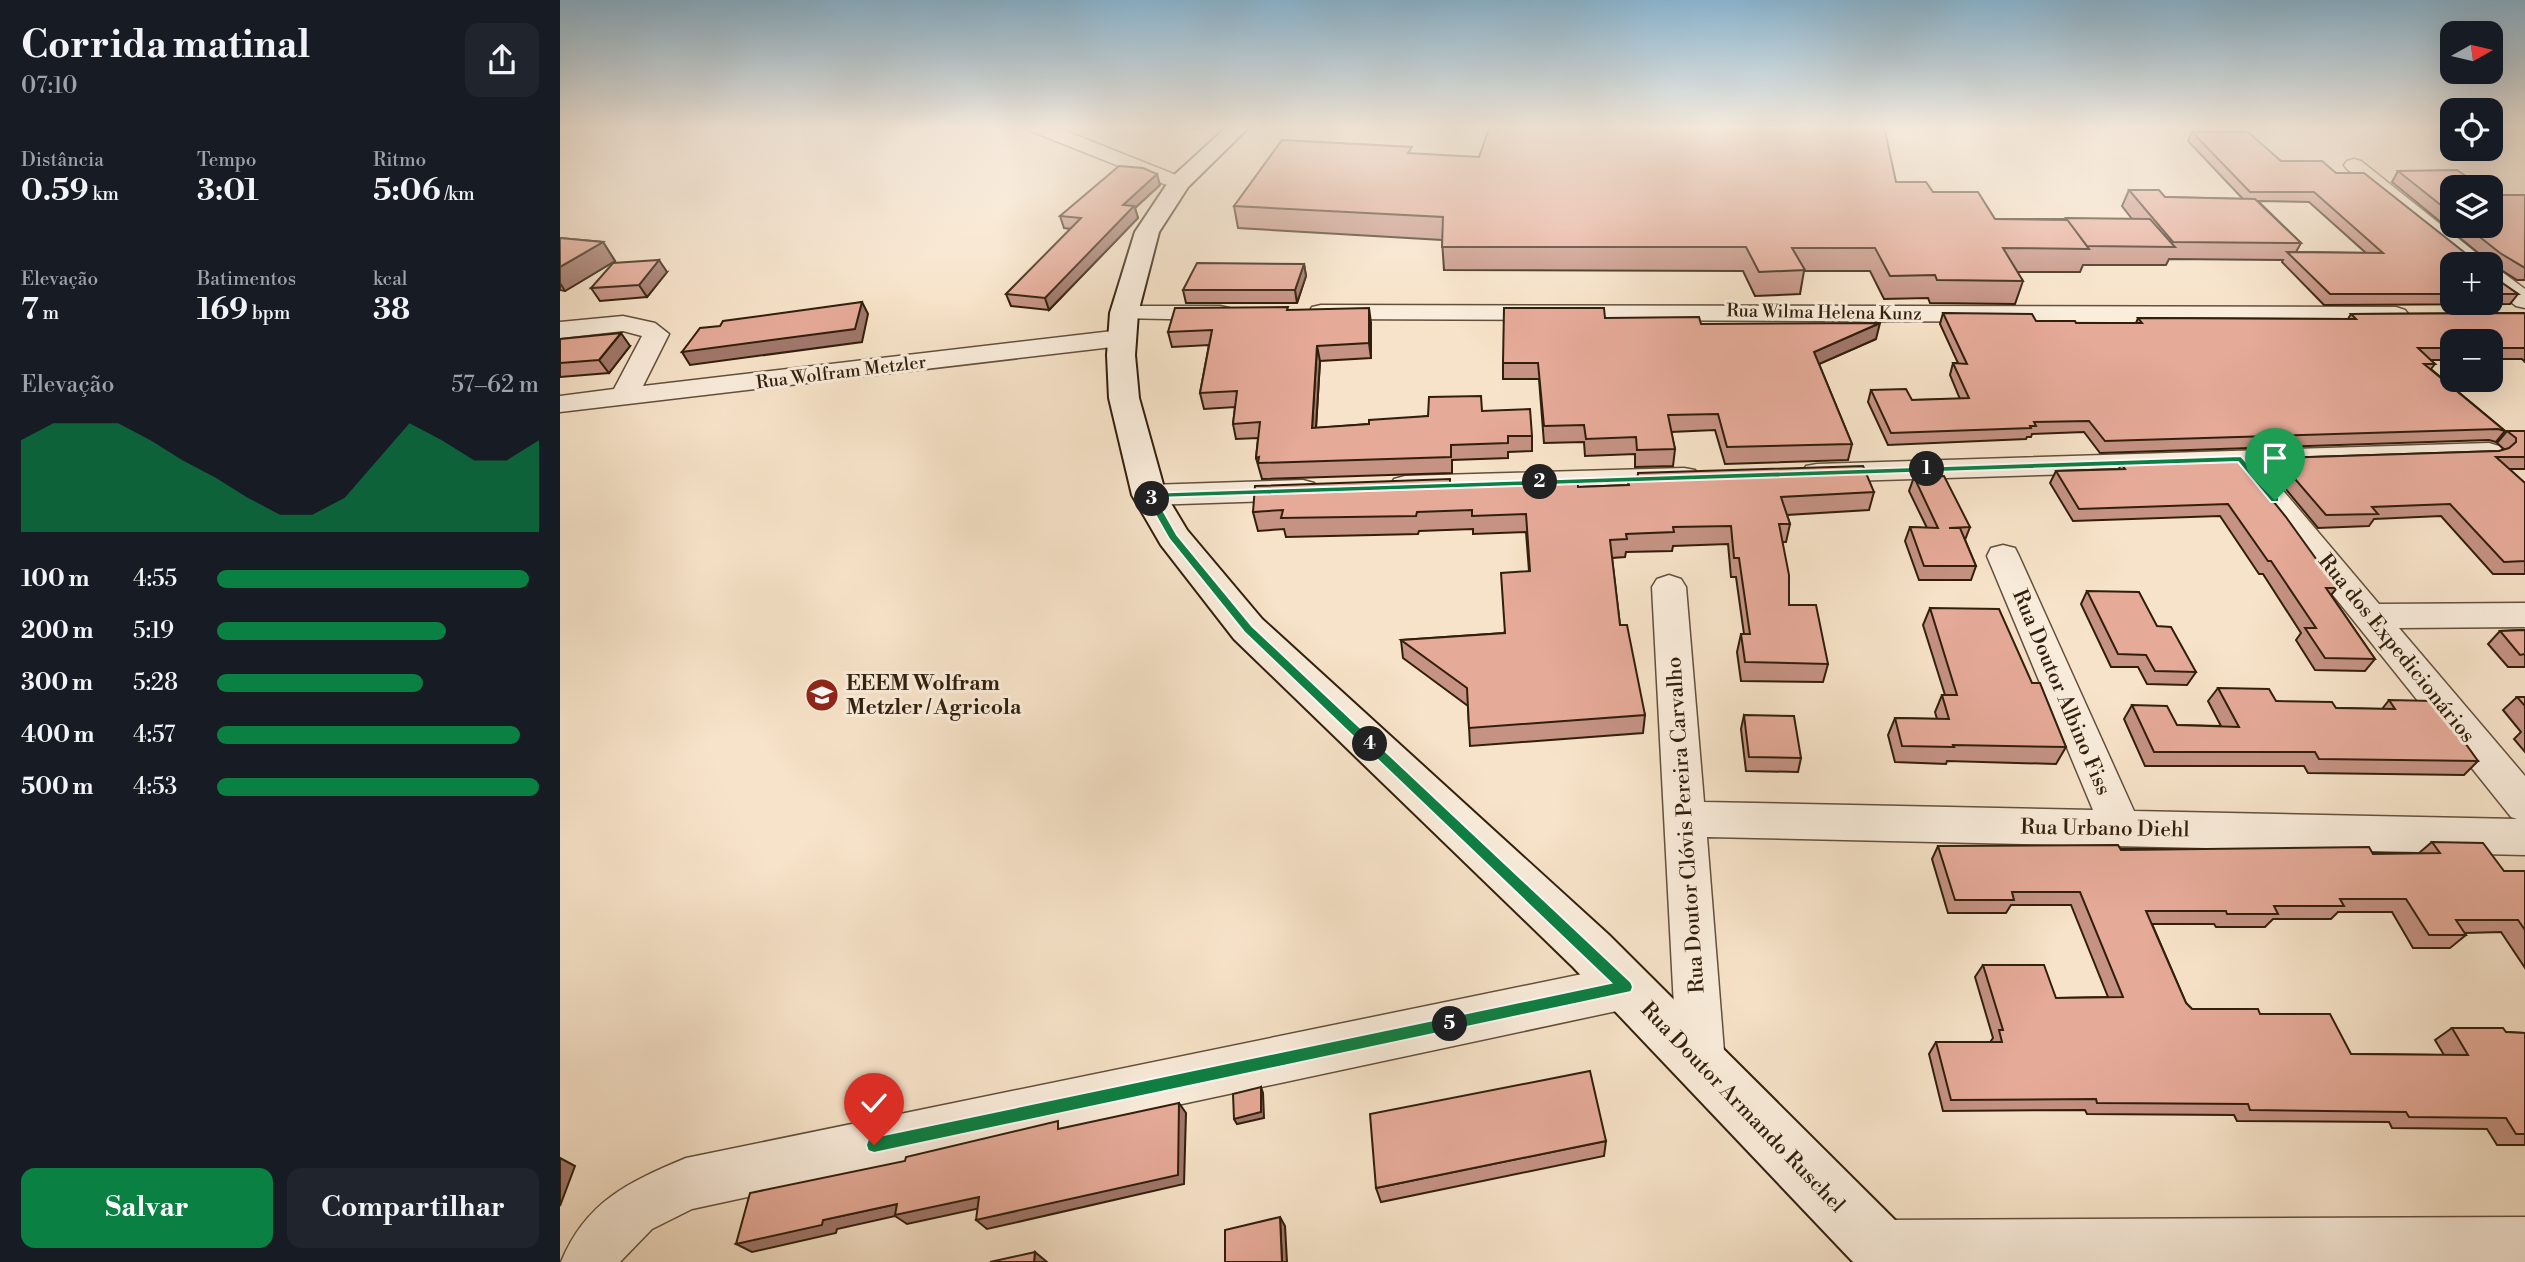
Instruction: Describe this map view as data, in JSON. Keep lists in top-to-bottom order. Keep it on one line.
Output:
{"streets":{"main road":["Rua Doutor Armando Ruschel"],"street":["Rua Wilma Helena Kunz","Rua Wolfram Metzler","Rua dos Expedicionários","Rua Doutor Albino Fiss","Rua Doutor Clóvis Pereira Carvalho","Rua Urbano Diehl"]},"crossings":[["Rua Wolfram Metzler","Rua Doutor Armando Ruschel"],["Rua Doutor Albino Fiss","Rua Urbano Diehl"],["Rua Doutor Clóvis Pereira Carvalho","Rua Urbano Diehl"],["Rua Doutor Clóvis Pereira Carvalho","Rua Doutor Armando Ruschel"]],"places":{"school or university":["EEEM Wolfram Metzler / Agricola"]},"north":"right","page":{"heading":["Corrida matinal","07:10"],"map_buttons":["+","−"],"stats":[["Distância","0.59 km"],["Tempo","3:01"],["Ritmo","5:06 /km"],["Elevação","7 m"],["Batimentos","169 bpm"],["kcal","38"]],"chart":["Elevação","57–62 m"],"pins":["1","2","3","4","5"],"list":[{"name":"100 m","note":"4:55"},{"name":"200 m","note":"5:19"},{"name":"300 m","note":"5:28"},{"name":"400 m","note":"4:57"},{"name":"500 m","note":"4:53"}],"buttons":["Salvar","Compartilhar"]}}
